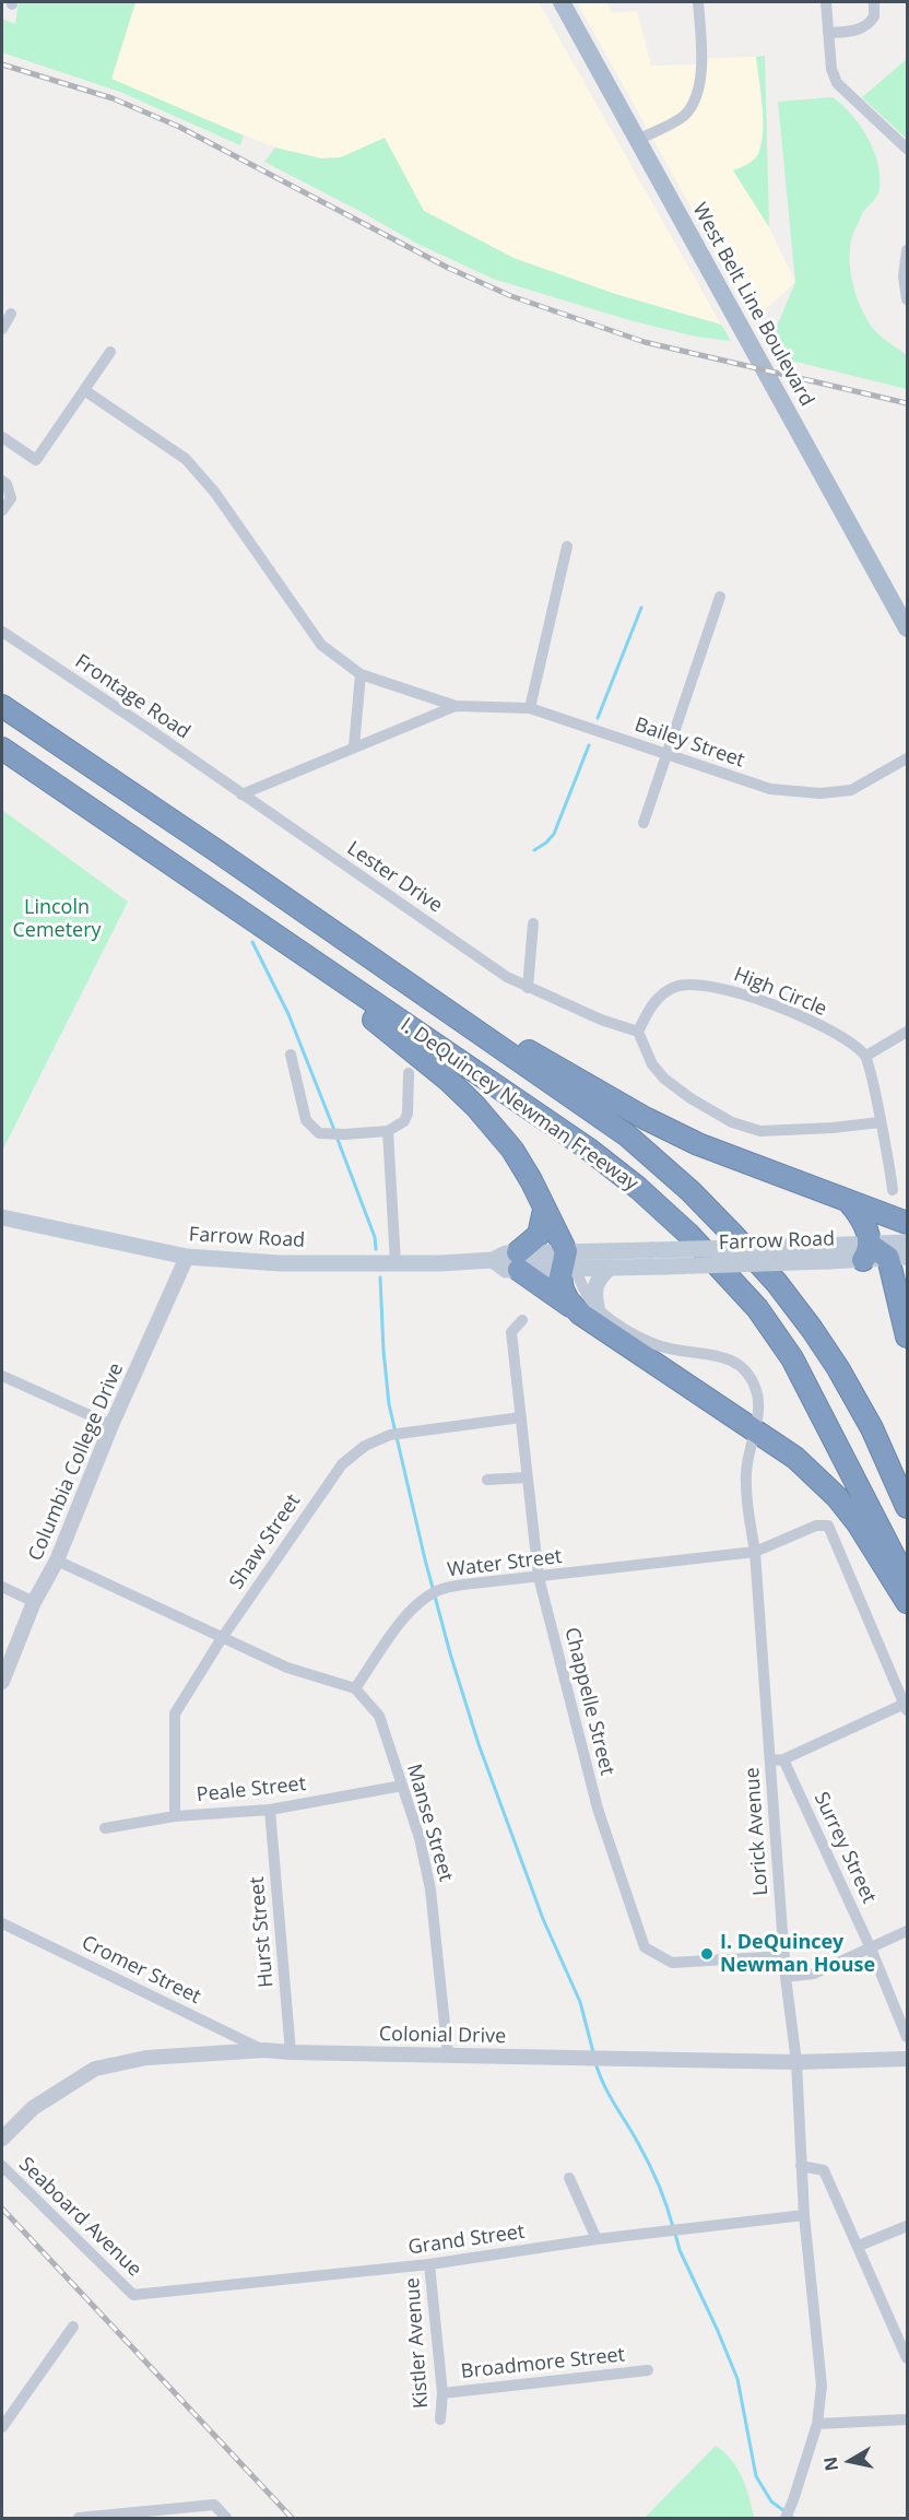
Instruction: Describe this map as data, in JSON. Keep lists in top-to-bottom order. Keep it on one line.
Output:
{"streets":{"highway":["I. DeQuincey Newman Freeway"],"main road":["West Belt Line Boulevard","Farrow Road"],"street":["Frontage Road","Bailey Street","Lester Drive","High Circle","Columbia College Drive","Shaw Street","Water Street","Chappelle Street","Peale Street","Manse Street","Lorick Avenue","Surrey Street","Hurst Street","Cromer Street","Colonial Drive","Seaboard Avenue","Grand Street","Kistler Avenue","Broadmore Street"]},"crossings":[["Frontage Road","Bailey Street"],["Frontage Road","Lester Drive"],["Bailey Street","Lester Drive"],["Farrow Road","Columbia College Drive"],["Shaw Street","Chappelle Street"],["Shaw Street","Peale Street"],["Water Street","Chappelle Street"],["Water Street","Manse Street"],["Water Street","Lorick Avenue"],["Chappelle Street","Lorick Avenue"],["Peale Street","Manse Street"],["Peale Street","Hurst Street"],["Manse Street","Colonial Drive"],["Lorick Avenue","Colonial Drive"],["Lorick Avenue","Grand Street"],["Hurst Street","Colonial Drive"],["Cromer Street","Colonial Drive"],["Seaboard Avenue","Grand Street"],["Grand Street","Kistler Avenue"],["Kistler Avenue","Broadmore Street"]],"parks":["Lincoln Cemetery"],"places":["I. DeQuincey Newman House"],"north":"left"}
